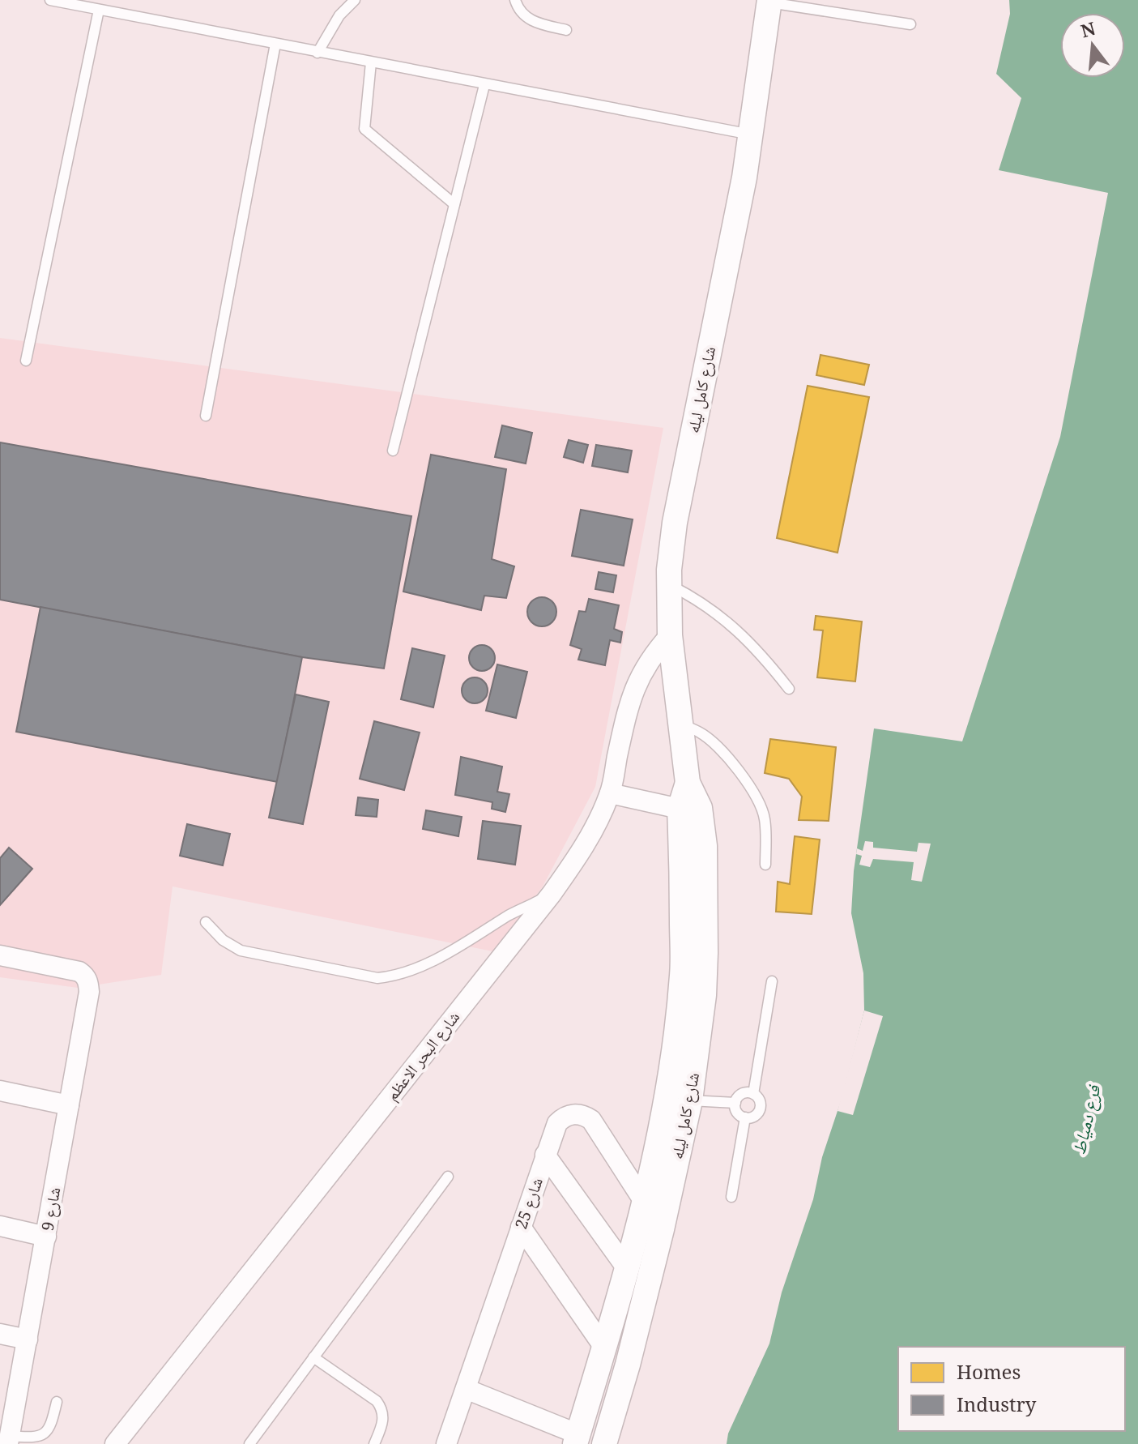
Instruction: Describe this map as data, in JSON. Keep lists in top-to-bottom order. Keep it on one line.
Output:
{"streets":{"street":["شارع كامل ليله","شارع البحر الاعظم","شارع 25","شارع 9"]},"crossings":[["شارع كامل ليله","شارع البحر الاعظم"],["شارع كامل ليله","شارع 25"]],"water":["فرع دمياط"],"legend":["Homes","Industry"],"north":"top"}
